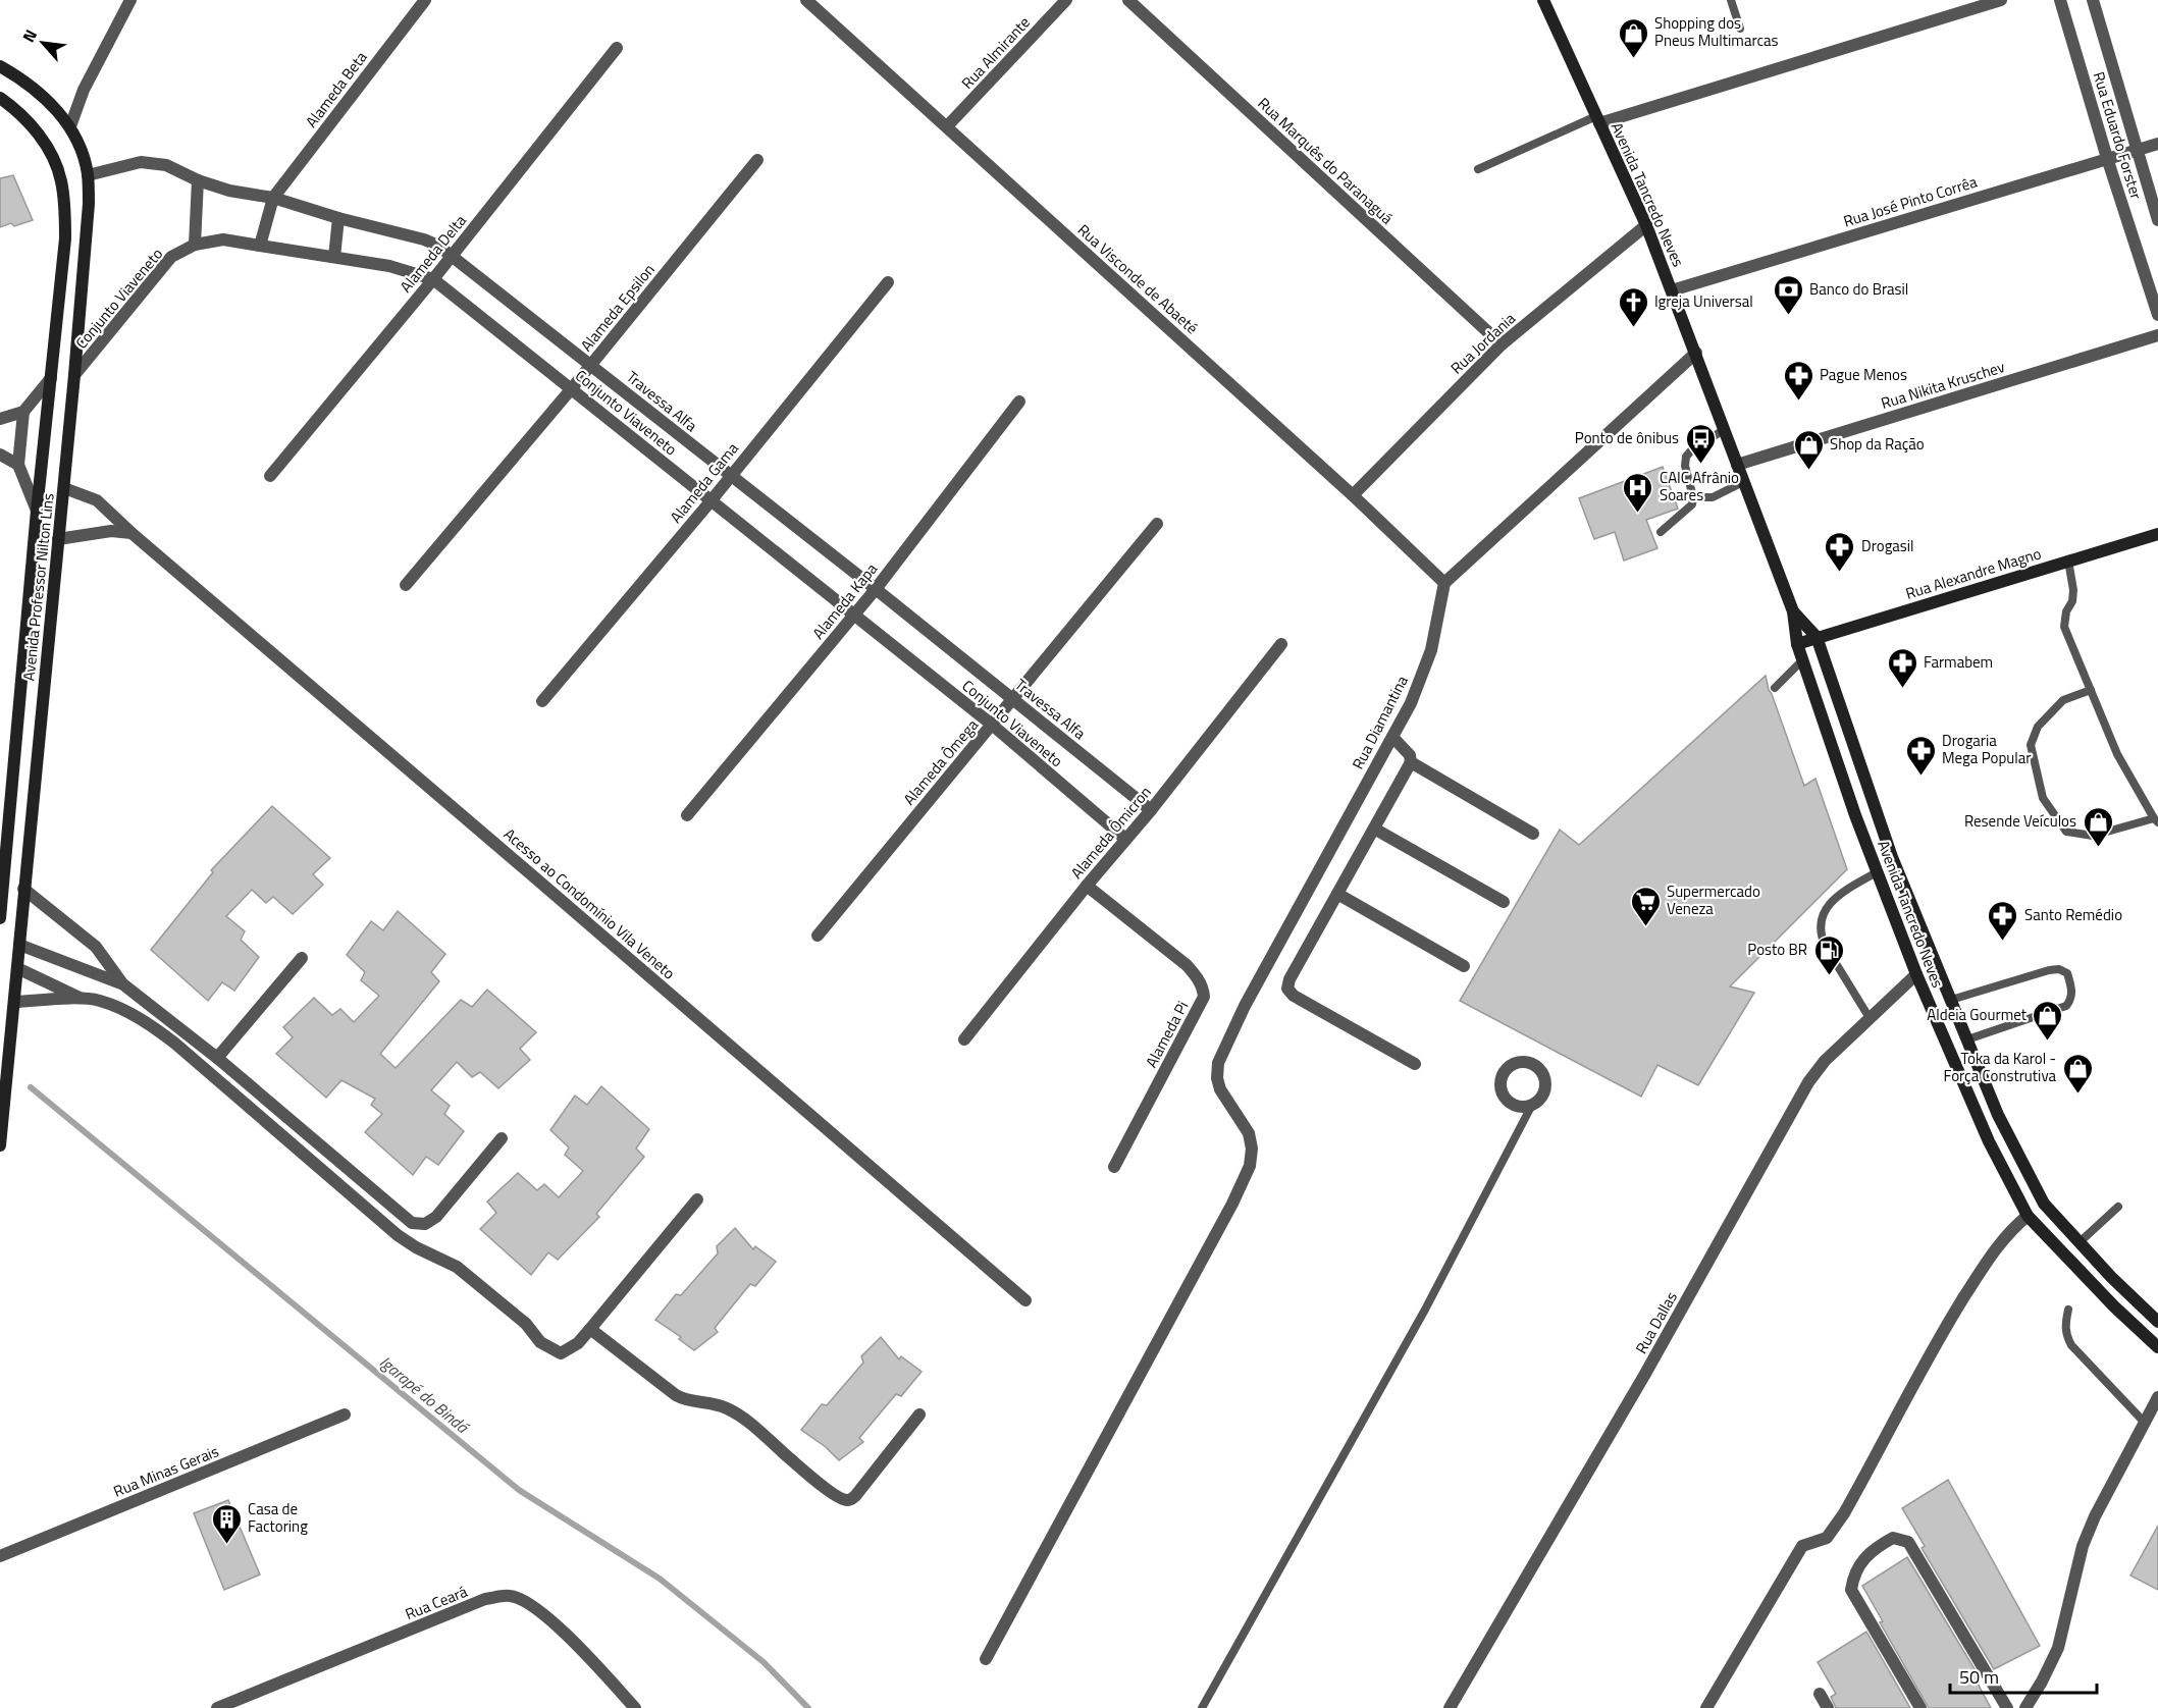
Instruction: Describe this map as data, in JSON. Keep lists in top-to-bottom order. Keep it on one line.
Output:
{"streets":{"main road":["Avenida Tancredo Neves","Rua Alexandre Magno","Avenida Professor Nilton Lins"],"street":["Rua Almirante","Alameda Beta","Rua Eduardo Forster","Rua Marquês do Paranaguá","Rua José Pinto Corrêa","Alameda Delta","Rua Visconde de Abaeté","Conjunto Viaveneto","Alameda Epsilon","Rua Jordania","Rua Nikita Kruschev","Travessa Alfa","Alameda Gama","Alameda Kapa","Rua Diamantina","Alameda Ômega","Alameda Ômicron","Acesso ao Condomínio Vila Veneto","Alameda Pi","Rua Dallas","Rua Minas Gerais","Rua Ceará"]},"crossings":[["Rua Almirante","Rua Visconde de Abaeté"],["Alameda Beta","Travessa Alfa"],["Rua Eduardo Forster","Rua José Pinto Corrêa"],["Rua Marquês do Paranaguá","Rua Jordania"],["Avenida Tancredo Neves","Rua José Pinto Corrêa"],["Avenida Tancredo Neves","Rua Jordania"],["Avenida Tancredo Neves","Rua Nikita Kruschev"],["Avenida Tancredo Neves","Rua Alexandre Magno"],["Avenida Tancredo Neves","Rua Dallas"],["Alameda Delta","Conjunto Viaveneto"],["Alameda Delta","Travessa Alfa"],["Rua Visconde de Abaeté","Rua Jordania"],["Rua Visconde de Abaeté","Rua Diamantina"],["Conjunto Viaveneto","Alameda Epsilon"],["Conjunto Viaveneto","Alameda Gama"],["Conjunto Viaveneto","Avenida Professor Nilton Lins"],["Conjunto Viaveneto","Alameda Kapa"],["Conjunto Viaveneto","Alameda Ômega"],["Conjunto Viaveneto","Alameda Ômicron"],["Alameda Epsilon","Travessa Alfa"],["Travessa Alfa","Alameda Gama"],["Travessa Alfa","Avenida Professor Nilton Lins"],["Travessa Alfa","Alameda Kapa"],["Travessa Alfa","Alameda Ômega"],["Travessa Alfa","Alameda Ômicron"],["Avenida Professor Nilton Lins","Acesso ao Condomínio Vila Veneto"],["Alameda Ômicron","Alameda Pi"]],"water":["Igarapé do Bindá"],"places":{"shop":["Shopping dos Pneus Multimarcas","Shop da Ração","Resende Veículos","Aldeia Gourmet","Toka da Karol - Força Construtiva"],"bank":["Banco do Brasil"],"church":["Igreja Universal"],"pharmacy":["Pague Menos","Drogasil","Farmabem","Drogaria Mega Popular","Santo Remédio"],"bus stop":["Ponto de ônibus"],"hospital":["CAIC Afrânio Soares"],"supermarket":["Supermercado Veneza"],"fuel station":["Posto BR"],"building":["Casa de Factoring"]},"scale_bar":"50 m","north":"top left"}
